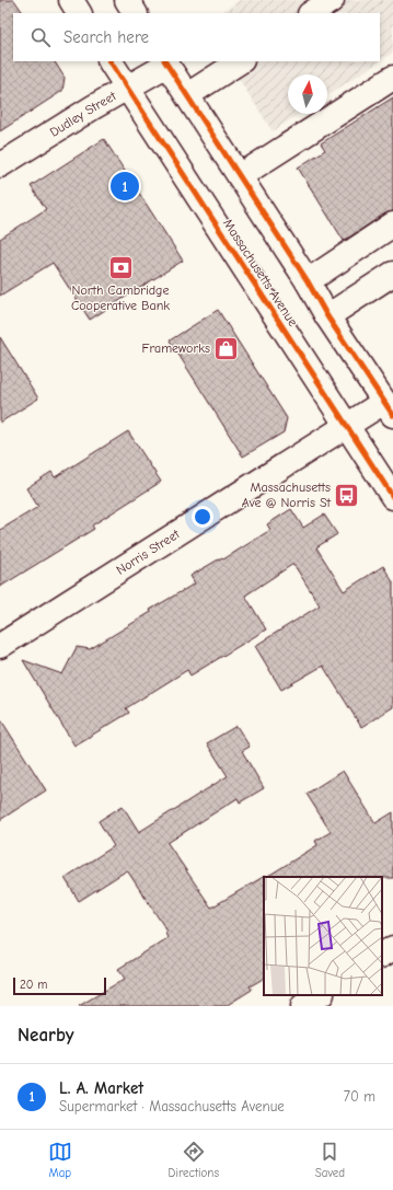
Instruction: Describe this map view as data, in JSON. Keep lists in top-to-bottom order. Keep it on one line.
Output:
{"streets":{"main road":["Dudley Street","Massachusetts Avenue","Norris Street"]},"crossings":[["Dudley Street","Massachusetts Avenue"],["Massachusetts Avenue","Norris Street"]],"places":{"bank":["North Cambridge Cooperative Bank"],"shop":["Frameworks"],"bus stop":["Massachusetts Ave @ Norris St"]},"scale_bar":"20 m","north":"top","page":{"search":"Search here","pins":"1","scale":"20 m","heading":"Nearby","list":[{"mark":"1","name":"L. A. Market","note":"Supermarket · Massachusetts Avenue","value":"70 m"}],"nav":["Map","Directions","Saved"]}}
